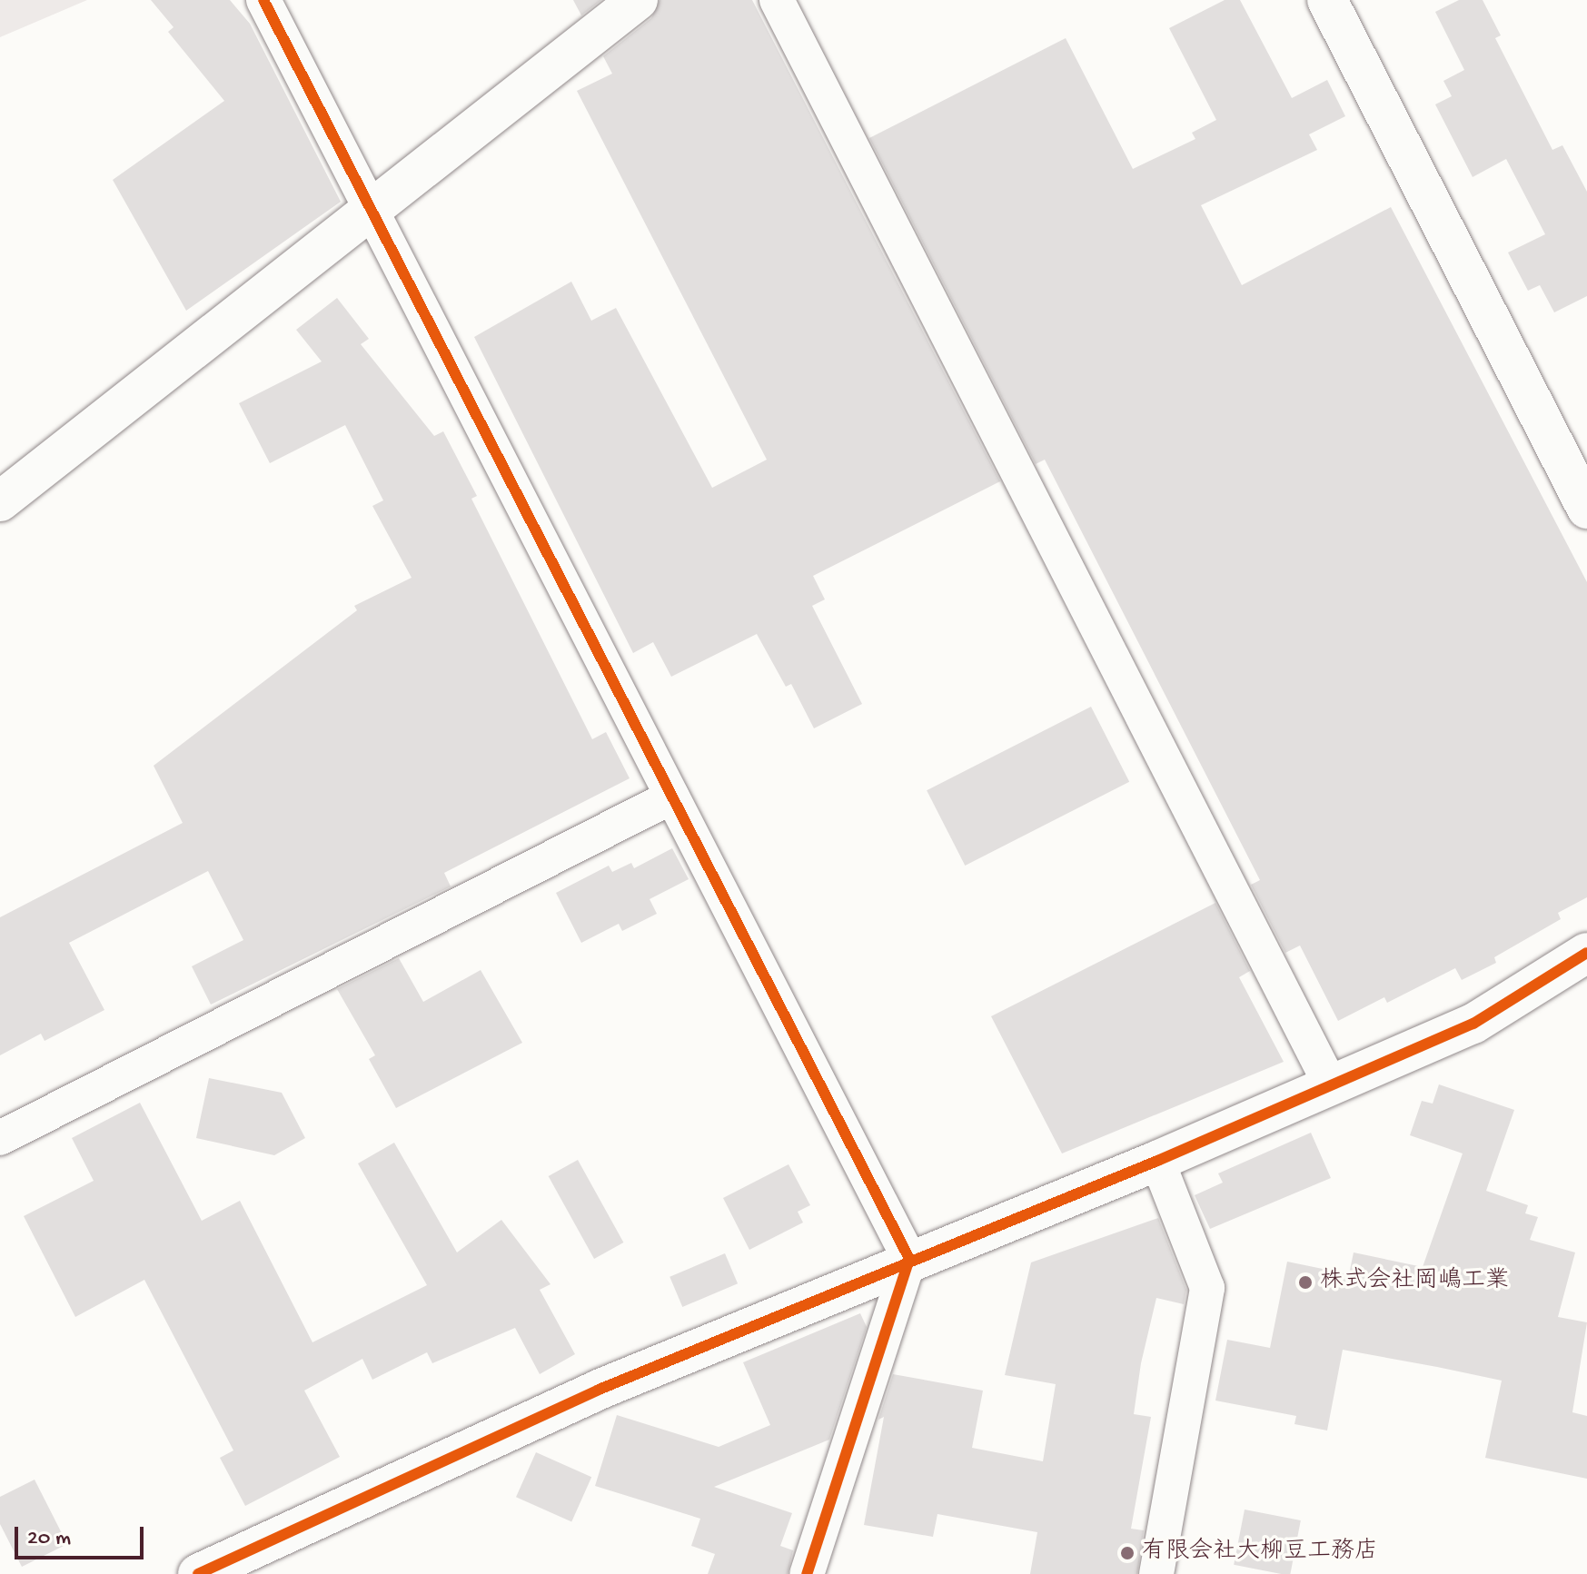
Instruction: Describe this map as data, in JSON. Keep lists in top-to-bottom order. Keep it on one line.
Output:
{"places":["株式会社岡嶋工業","有限会社大柳豆工務店"],"scale_bar":"20 m"}
